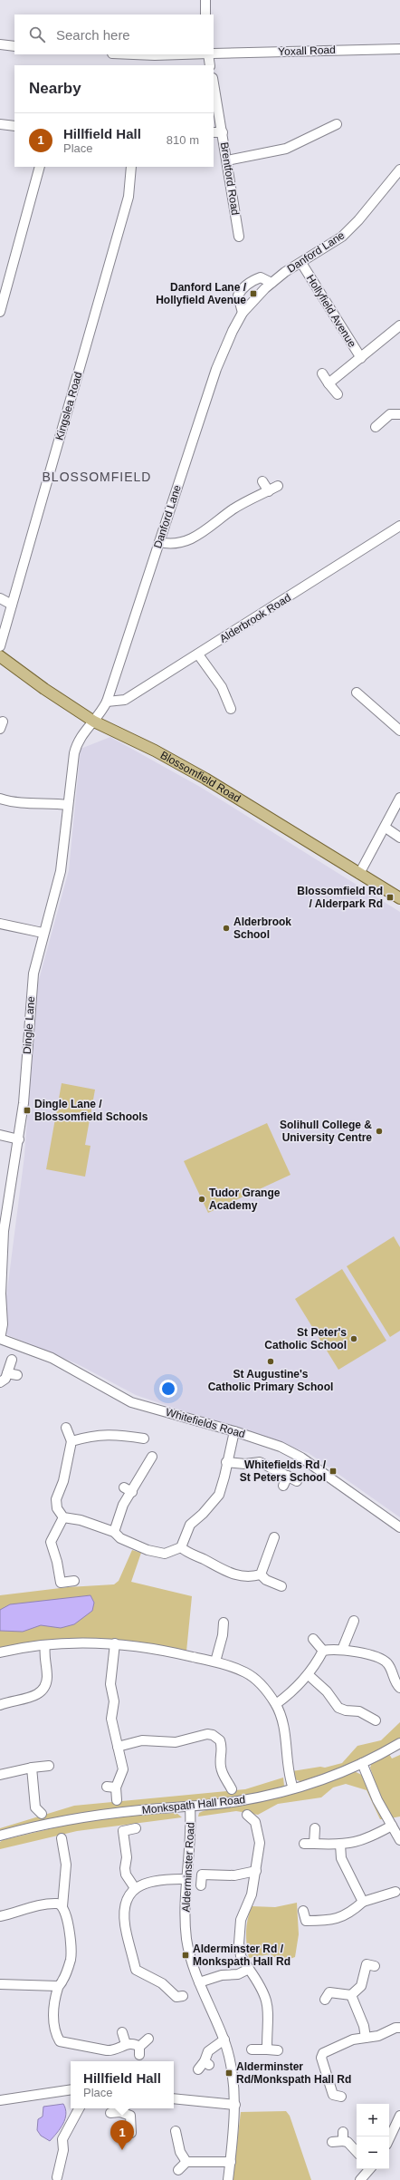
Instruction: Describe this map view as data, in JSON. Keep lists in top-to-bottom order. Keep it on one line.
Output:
{"streets":{"main road":["Blossomfield Road"],"street":["Yoxall Road","Brentford Road","Danford Lane","Hollyfield Avenue","Kingslea Road","Alderbrook Road","Dingle Lane","Whitefields Road","Monkspath Hall Road","Alderminster Road"]},"crossings":[["Danford Lane","Hollyfield Avenue"],["Danford Lane","Alderbrook Road"],["Danford Lane","Blossomfield Road"],["Danford Lane","Dingle Lane"],["Blossomfield Road","Dingle Lane"],["Dingle Lane","Whitefields Road"],["Monkspath Hall Road","Alderminster Road"]],"districts":["BLOSSOMFIELD"],"places":{"transit":["Danford Lane / Hollyfield Avenue","Blossomfield Rd / Alderpark Rd","Dingle Lane / Blossomfield Schools","Whitefields Rd / St Peters School","Alderminster Rd / Monkspath Hall Rd","Alderminster Rd/Monkspath Hall Rd"],"other":["Alderbrook School","Solihull College & University Centre","Tudor Grange Academy","St Peter's Catholic School","St Augustine's Catholic Primary School"]},"page":{"search":"Search here","heading":"Nearby","list":[{"mark":"1","name":"Hillfield Hall","note":"Place","value":"810 m"}],"popup":["Hillfield Hall","Place"],"map_buttons":["+","−"],"pins":"1"}}
